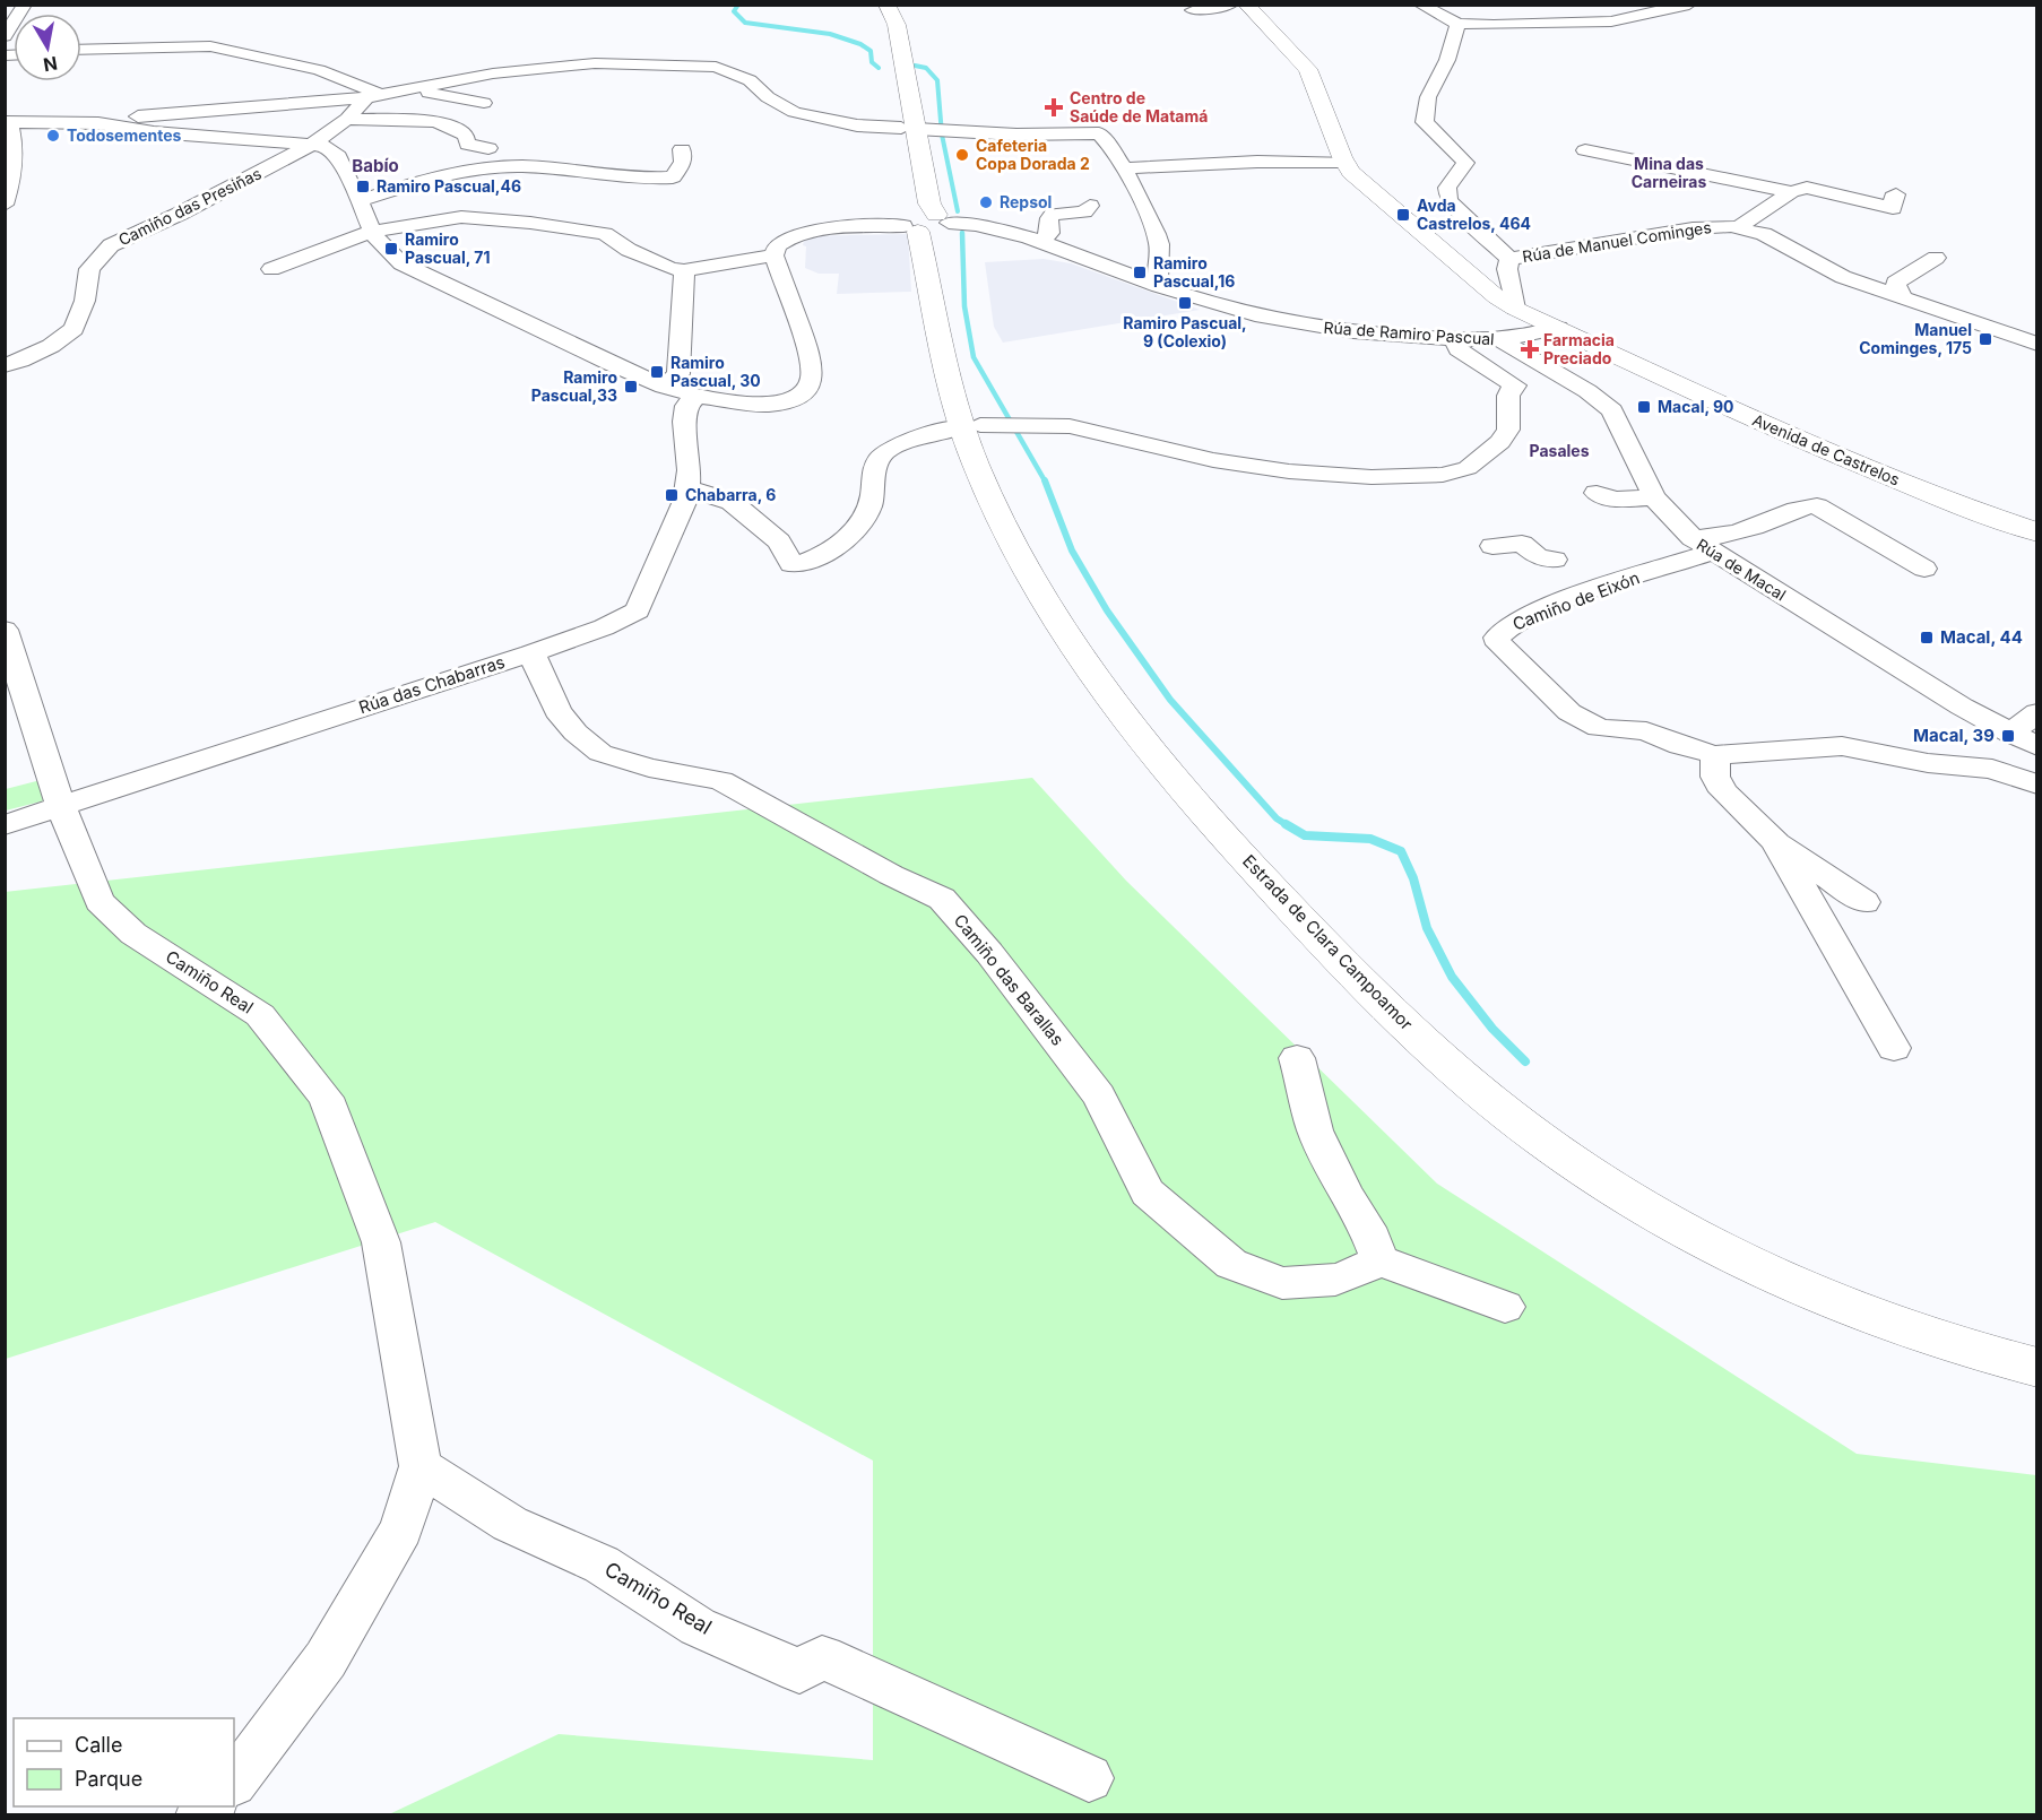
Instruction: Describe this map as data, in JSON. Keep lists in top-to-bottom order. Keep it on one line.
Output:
{"streets":{"main road":["Avenida de Castrelos","Estrada de Clara Campoamor"],"street":["Camiño das Presiñas","Rúa de Manuel Cominges","Rúa de Ramiro Pascual","Rúa de Macal","Camiño de Eixón","Rúa das Chabarras","Camiño das Barallas","Camiño Real"]},"crossings":[["Rúa de Manuel Cominges","Avenida de Castrelos"],["Rúa de Ramiro Pascual","Avenida de Castrelos"],["Rúa de Ramiro Pascual","Rúa de Macal"],["Rúa de Ramiro Pascual","Estrada de Clara Campoamor"],["Rúa de Macal","Camiño de Eixón"],["Rúa das Chabarras","Camiño das Barallas"],["Rúa das Chabarras","Camiño Real"]],"districts":["Mina das Carneiras","Babío","Pasales"],"places":{"health":["Centro de Saúde de Matamá","Farmacia Preciado"],"other":["Todosementes","Cafeteria Copa Dorada 2","Repsol"],"transit":["Ramiro Pascual,46","Avda Castrelos, 464","Ramiro Pascual, 71","Ramiro Pascual,16","Ramiro Pascual, 9 (Colexio)","Manuel Cominges, 175","Ramiro Pascual, 30","Ramiro Pascual,33","Macal, 90","Chabarra, 6","Macal, 44","Macal, 39"]},"legend":["Calle","Parque"],"north":"bottom"}
